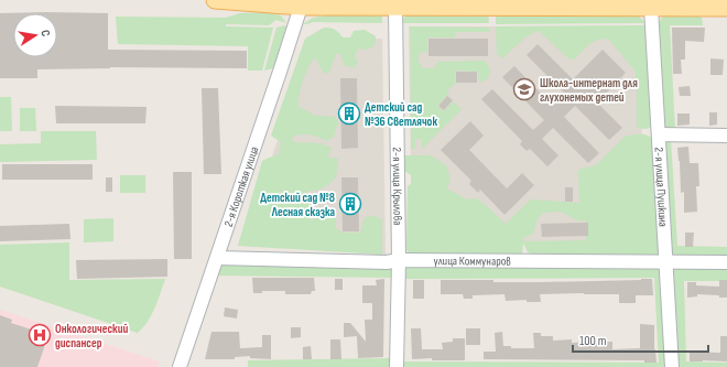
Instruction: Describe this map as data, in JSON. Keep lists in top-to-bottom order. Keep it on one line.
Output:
{"streets":{"street":["2-я улица Крылова","2-я Короткая улица","2-я улица Пушкина","улица Коммунаров"]},"crossings":[["2-я улица Крылова","улица Коммунаров"],["2-я Короткая улица","улица Коммунаров"],["2-я улица Пушкина","улица Коммунаров"]],"places":{"school or university":["Школа-интернат для глухонемых детей"],"building":["Детский сад №36 Светлячок","Детский сад №8 Лесная сказка"],"hospital":["Онкологический диспансер"]},"scale_bar":"100 m","north":"right"}
